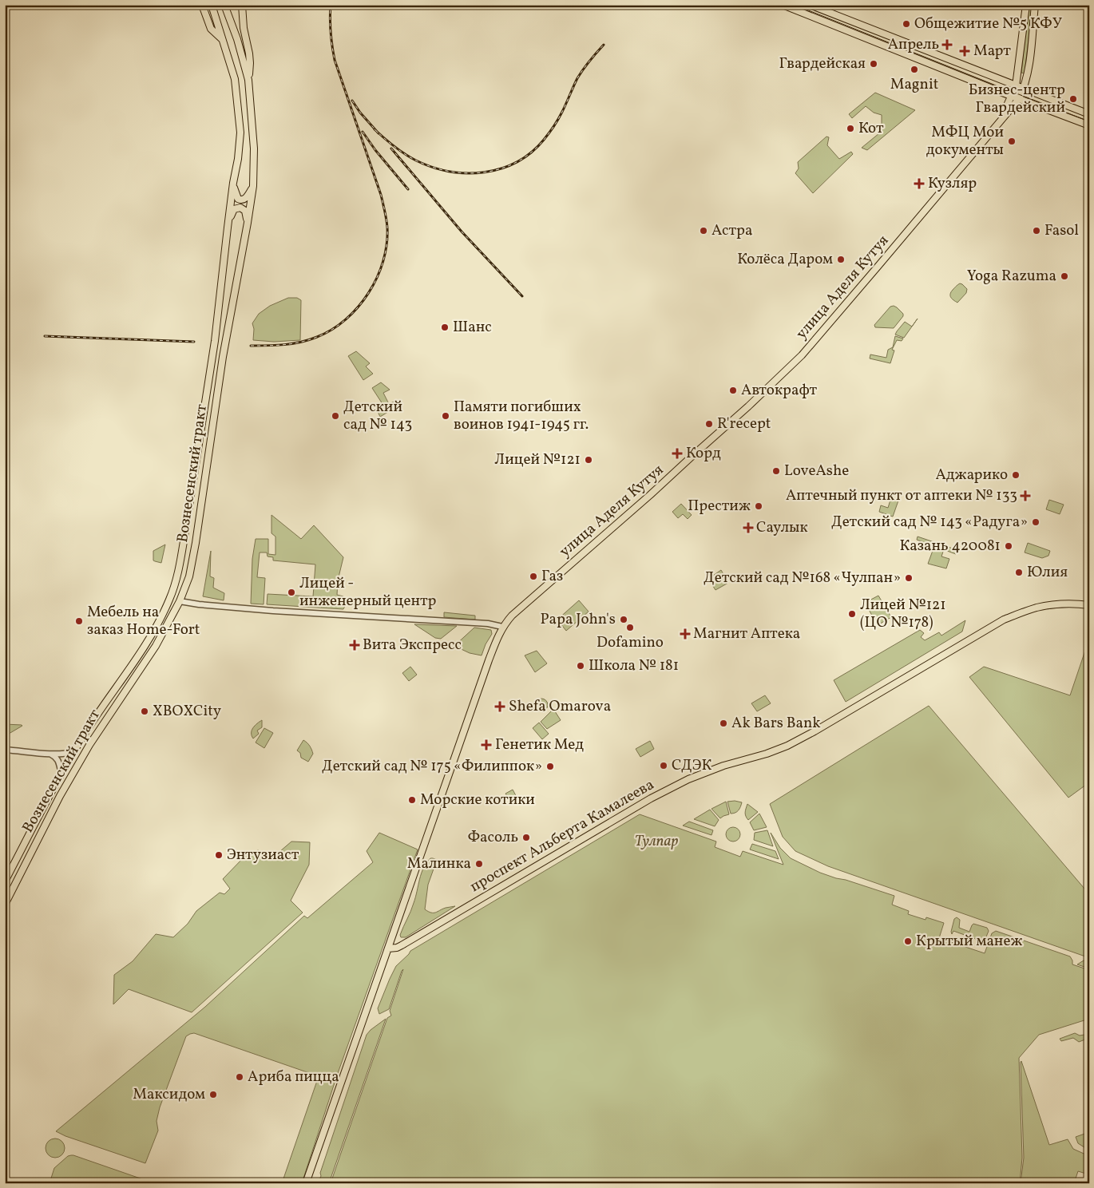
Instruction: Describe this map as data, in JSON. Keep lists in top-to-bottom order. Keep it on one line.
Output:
{"streets":{"main road":["улица Аделя Кутуя","Вознесенский тракт","проспект Альберта Камалеева"]},"crossings":[["улица Аделя Кутуя","проспект Альберта Камалеева"]],"parks":["Тулпар"],"places":{"other":["Общежитие №5 КФУ","Гвардейская","Magnit","Бизнес-центр Гвардейский","Кот","МФЦ Мои документы","Астра","Fasol","Колёса Даром","Yoga Razuma","Шанс","Автокрафт","Детский сад № 143","Памяти погибших воинов 1941-1945 гг.","R'recept","Лицей №121","LoveAshe","Аджарико","Престиж","Детский сад № 143 «Радуга»","Казань 420081","Юлия","Газ","Детский сад №168 «Чулпан»","Лицей - инженерный центр","Лицей №121 (ЦО №178)","Papa John's","Мебель на заказ Home-Fort","Dofamino","Школа № 181","XBOXCity","Ak Bars Bank","СДЭК","Детский сад № 175 «Филиппок»","Морские котики","Фасоль","Энтузиаст","Малинка","Крытый манеж","Ариба пицца","Максидом"],"health":["Апрель","Март","Кузляр","Корд","Аптечный пункт от аптеки № 133","Саулык","Магнит Аптека","Вита Экспресс","Shefa Omarova","Генетик Мед"]}}
